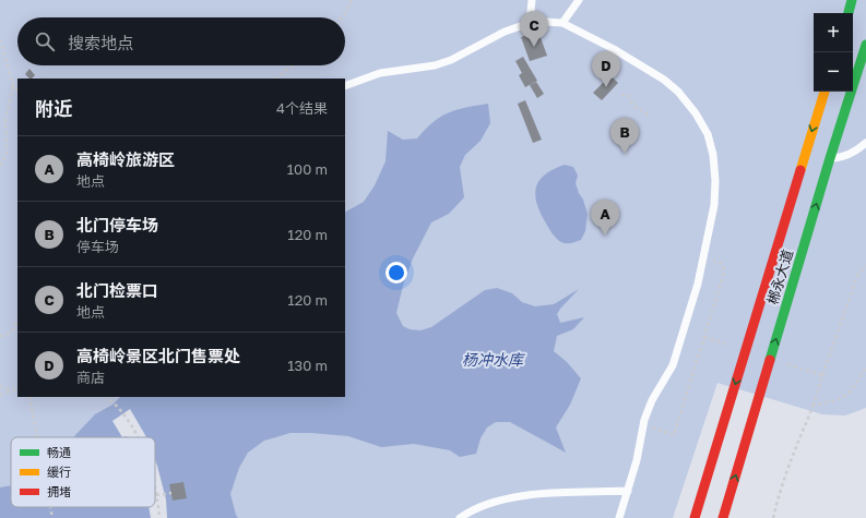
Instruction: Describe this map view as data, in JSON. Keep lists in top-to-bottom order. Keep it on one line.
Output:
{"streets":{"highway":["郴永大道"]},"water":["杨冲水库"],"legend":["畅通","缓行","拥堵"],"page":{"pins":["C","D","B","A"],"map_buttons":["+","−"],"search":"搜索地点","heading":["附近","4个结果"],"list":[{"mark":"A","name":"高椅岭旅游区","note":"地点","value":"100 m"},{"mark":"B","name":"北门停车场","note":"停车场","value":"120 m"},{"mark":"C","name":"北门检票口","note":"地点","value":"120 m"},{"mark":"D","name":"高椅岭景区北门售票处","note":"商店","value":"130 m"}]}}
